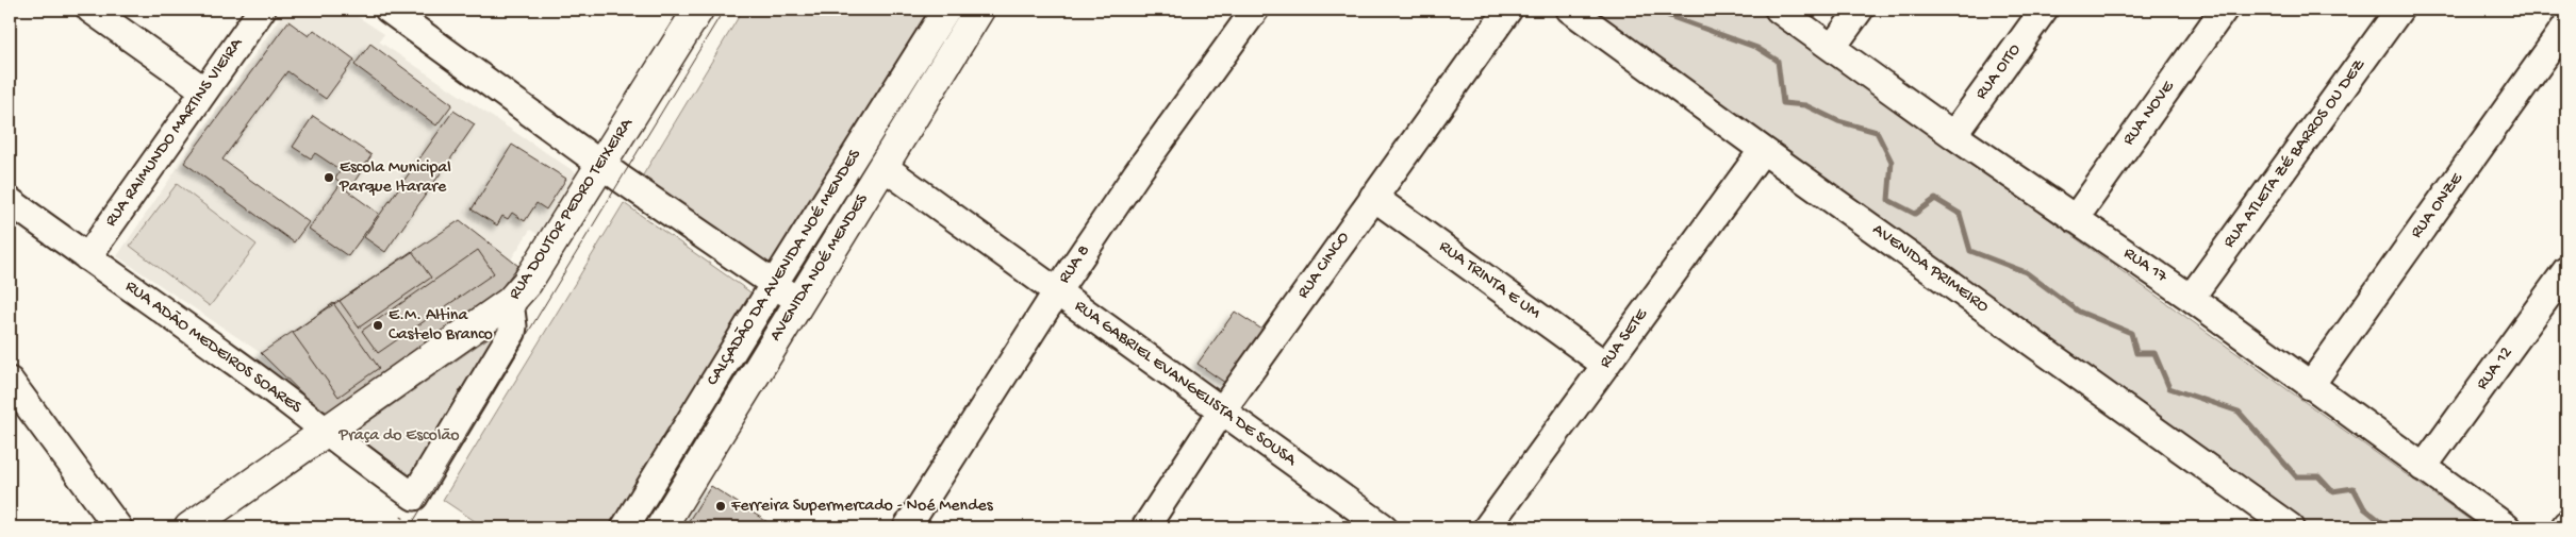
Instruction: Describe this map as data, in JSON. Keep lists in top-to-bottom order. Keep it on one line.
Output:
{"streets":{"main road":["RUA DOUTOR PEDRO TEIXEIRA","AVENIDA NOÉ MENDES"],"street":["RUA OITO","RUA NOVE","RUA RAIMUNDO MARTINS VIEIRA","RUA ATLETA ZÉ BARROS OU DEZ","RUA ONZE","RUA 8","RUA CINCO","RUA 17","CALÇADÃO DA AVENIDA NOÉ MENDES","AVENIDA PRIMEIRO","RUA TRINTA E UM","RUA SETE","RUA ADÃO MEDEIROS SOARES","RUA 12","RUA GABRIEL EVANGELISTA DE SOUSA"]},"crossings":[["RUA OITO","RUA 17"],["RUA NOVE","RUA 17"],["RUA RAIMUNDO MARTINS VIEIRA","RUA ADÃO MEDEIROS SOARES"],["RUA ATLETA ZÉ BARROS OU DEZ","RUA 17"],["RUA ONZE","RUA 17"],["RUA DOUTOR PEDRO TEIXEIRA","RUA ADÃO MEDEIROS SOARES"],["RUA 8","RUA GABRIEL EVANGELISTA DE SOUSA"],["RUA CINCO","RUA TRINTA E UM"],["RUA CINCO","RUA GABRIEL EVANGELISTA DE SOUSA"],["RUA 17","RUA 12"],["AVENIDA NOÉ MENDES","RUA GABRIEL EVANGELISTA DE SOUSA"],["AVENIDA PRIMEIRO","RUA SETE"],["RUA TRINTA E UM","RUA SETE"]],"parks":["Praça do Escolão"],"places":["Escola Municipal Parque Itarare","E.M. Altina Castelo Branco","Ferreira Supermercado - Noé Mendes"]}
